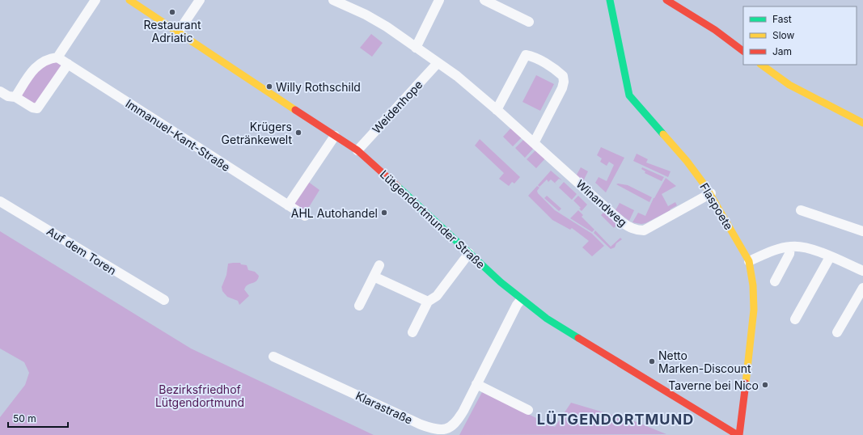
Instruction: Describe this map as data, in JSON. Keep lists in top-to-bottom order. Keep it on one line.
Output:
{"streets":{"street":["Weidenhope","Immanuel-Kant-Straße","Winandweg","Flaspoete","Lütgendortmunder Straße","Auf dem Toren","Klarastraße"]},"crossings":[["Weidenhope","Winandweg"],["Weidenhope","Lütgendortmunder Straße"],["Winandweg","Flaspoete"],["Flaspoete","Lütgendortmunder Straße"],["Lütgendortmunder Straße","Klarastraße"]],"districts":["LÜTGENDORTMUND"],"parks":["Bezirksfriedhof Lütgendortmund"],"places":["Restaurant Adriatic","Willy Rothschild","Krügers Getränkewelt","AHL Autohandel","Netto Marken-Discount","Taverne bei Nico"],"legend":["Fast","Slow","Jam"],"scale_bar":"50 m"}
